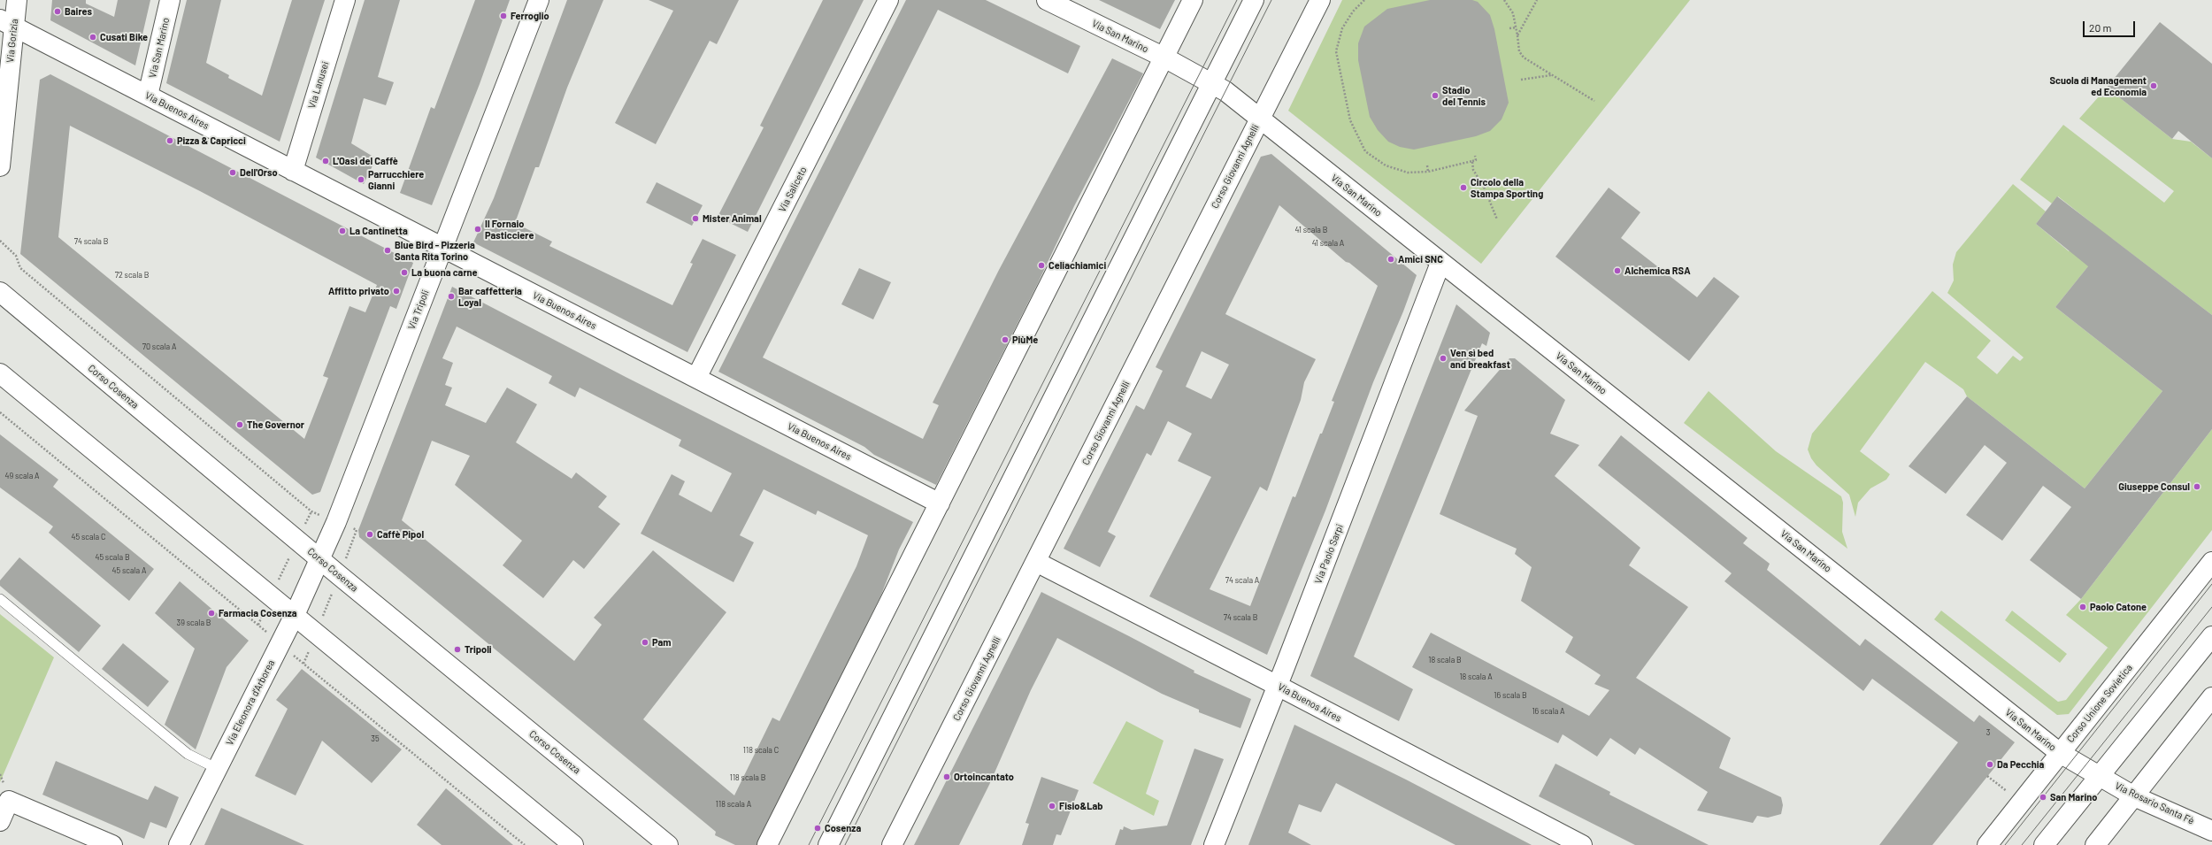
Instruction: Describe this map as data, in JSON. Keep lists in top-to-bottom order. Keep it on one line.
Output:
{"streets":{"street":["Via San Marino","Via Gorizia","Via Lanusei","Via Buenos Aires","Corso Giovanni Agnelli","Via Saliceto","Via Tripoli","Corso Cosenza","Via Paolo Sarpi","Via Eleonora d'Arborea","Corso Unione Sovietica","Via Rosario Santa Fè"]},"crossings":[["Via San Marino","Via Buenos Aires"],["Via San Marino","Corso Giovanni Agnelli"],["Via San Marino","Via Paolo Sarpi"],["Via San Marino","Corso Unione Sovietica"],["Via San Marino","Via Rosario Santa Fè"],["Via Gorizia","Via Buenos Aires"],["Via Lanusei","Via Buenos Aires"],["Via Buenos Aires","Corso Giovanni Agnelli"],["Via Buenos Aires","Via Saliceto"],["Via Buenos Aires","Via Tripoli"],["Via Buenos Aires","Via Paolo Sarpi"],["Via Tripoli","Corso Cosenza"],["Via Tripoli","Via Eleonora d'Arborea"],["Corso Cosenza","Via Eleonora d'Arborea"]],"places":["Baires","Ferroglio","Cusati Bike","Scuola di Management ed Economia","Stadio del Tennis","Pizza & Capricci","L'Oasi del Caffè","Dell'Orso","Parrucchiere Gianni","Circolo della Stampa Sporting","Mister Animal","Il Fornaio Pasticciere","La Cantinetta","Blue Bird - Pizzeria Santa Rita Torino","Amici SNC","Celiachiamici","Alchemica RSA","La buona carne","Affitto privato","Bar caffetteria Loyal","PiùMe","Ven sì bed and breakfast","The Governor","Giuseppe Consul","Caffè Pipol","Paolo Catone","Farmacia Cosenza","Pam","Tripoli","Da Pecchia","Ortoincantato","San Marino","Fisio&Lab","Cosenza"],"house_numbers":["41 scala B","74 scala B","41 scala A","72 scala B","70 scala A","49 scala A","45 scala C","45 scala B","45 scala A","74 scala A","74 scala B","39 scala B","18 scala B","18 scala A","16 scala B","16 scala A","3","35","118 scala C","118 scala B","118 scala A"],"scale_bar":"20 m"}
